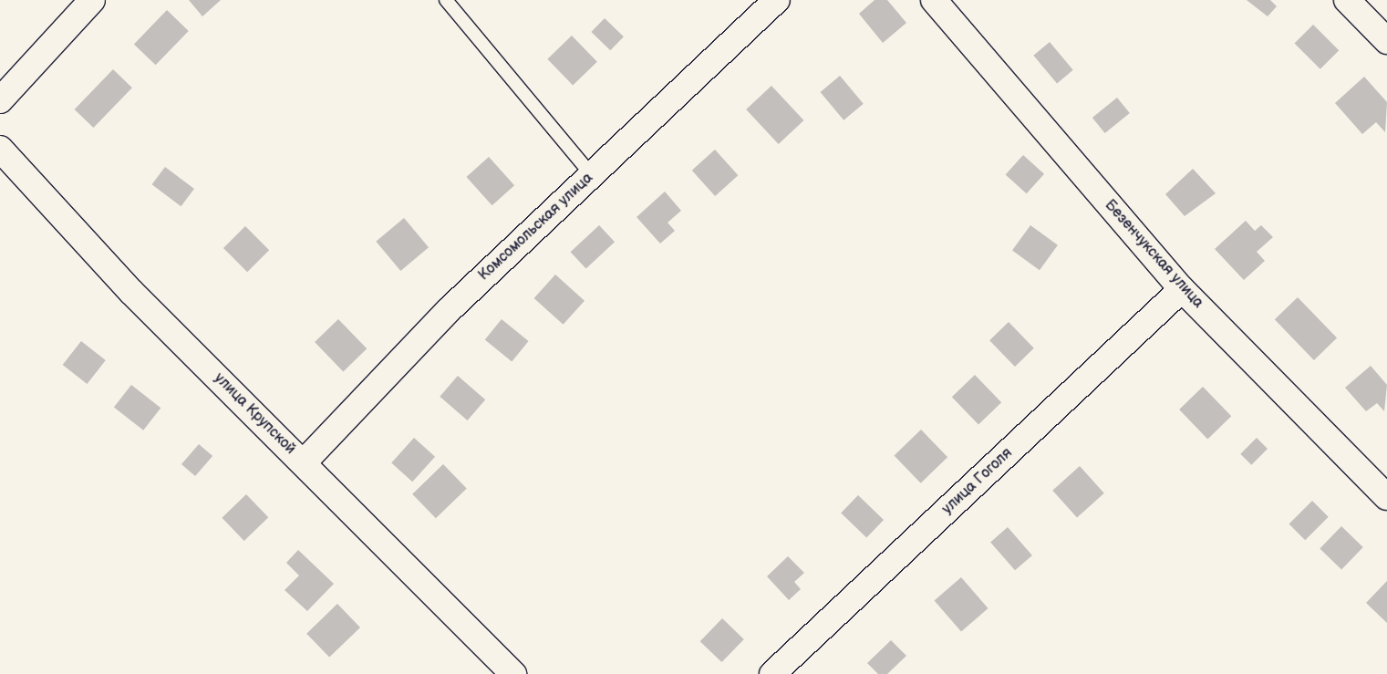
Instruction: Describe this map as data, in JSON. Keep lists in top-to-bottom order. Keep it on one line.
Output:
{"streets":{"street":["Комсомольская улица","Безенчукская улица","улица Крупской","улица Гоголя"]},"crossings":[["Комсомольская улица","улица Крупской"],["Безенчукская улица","улица Гоголя"]]}
